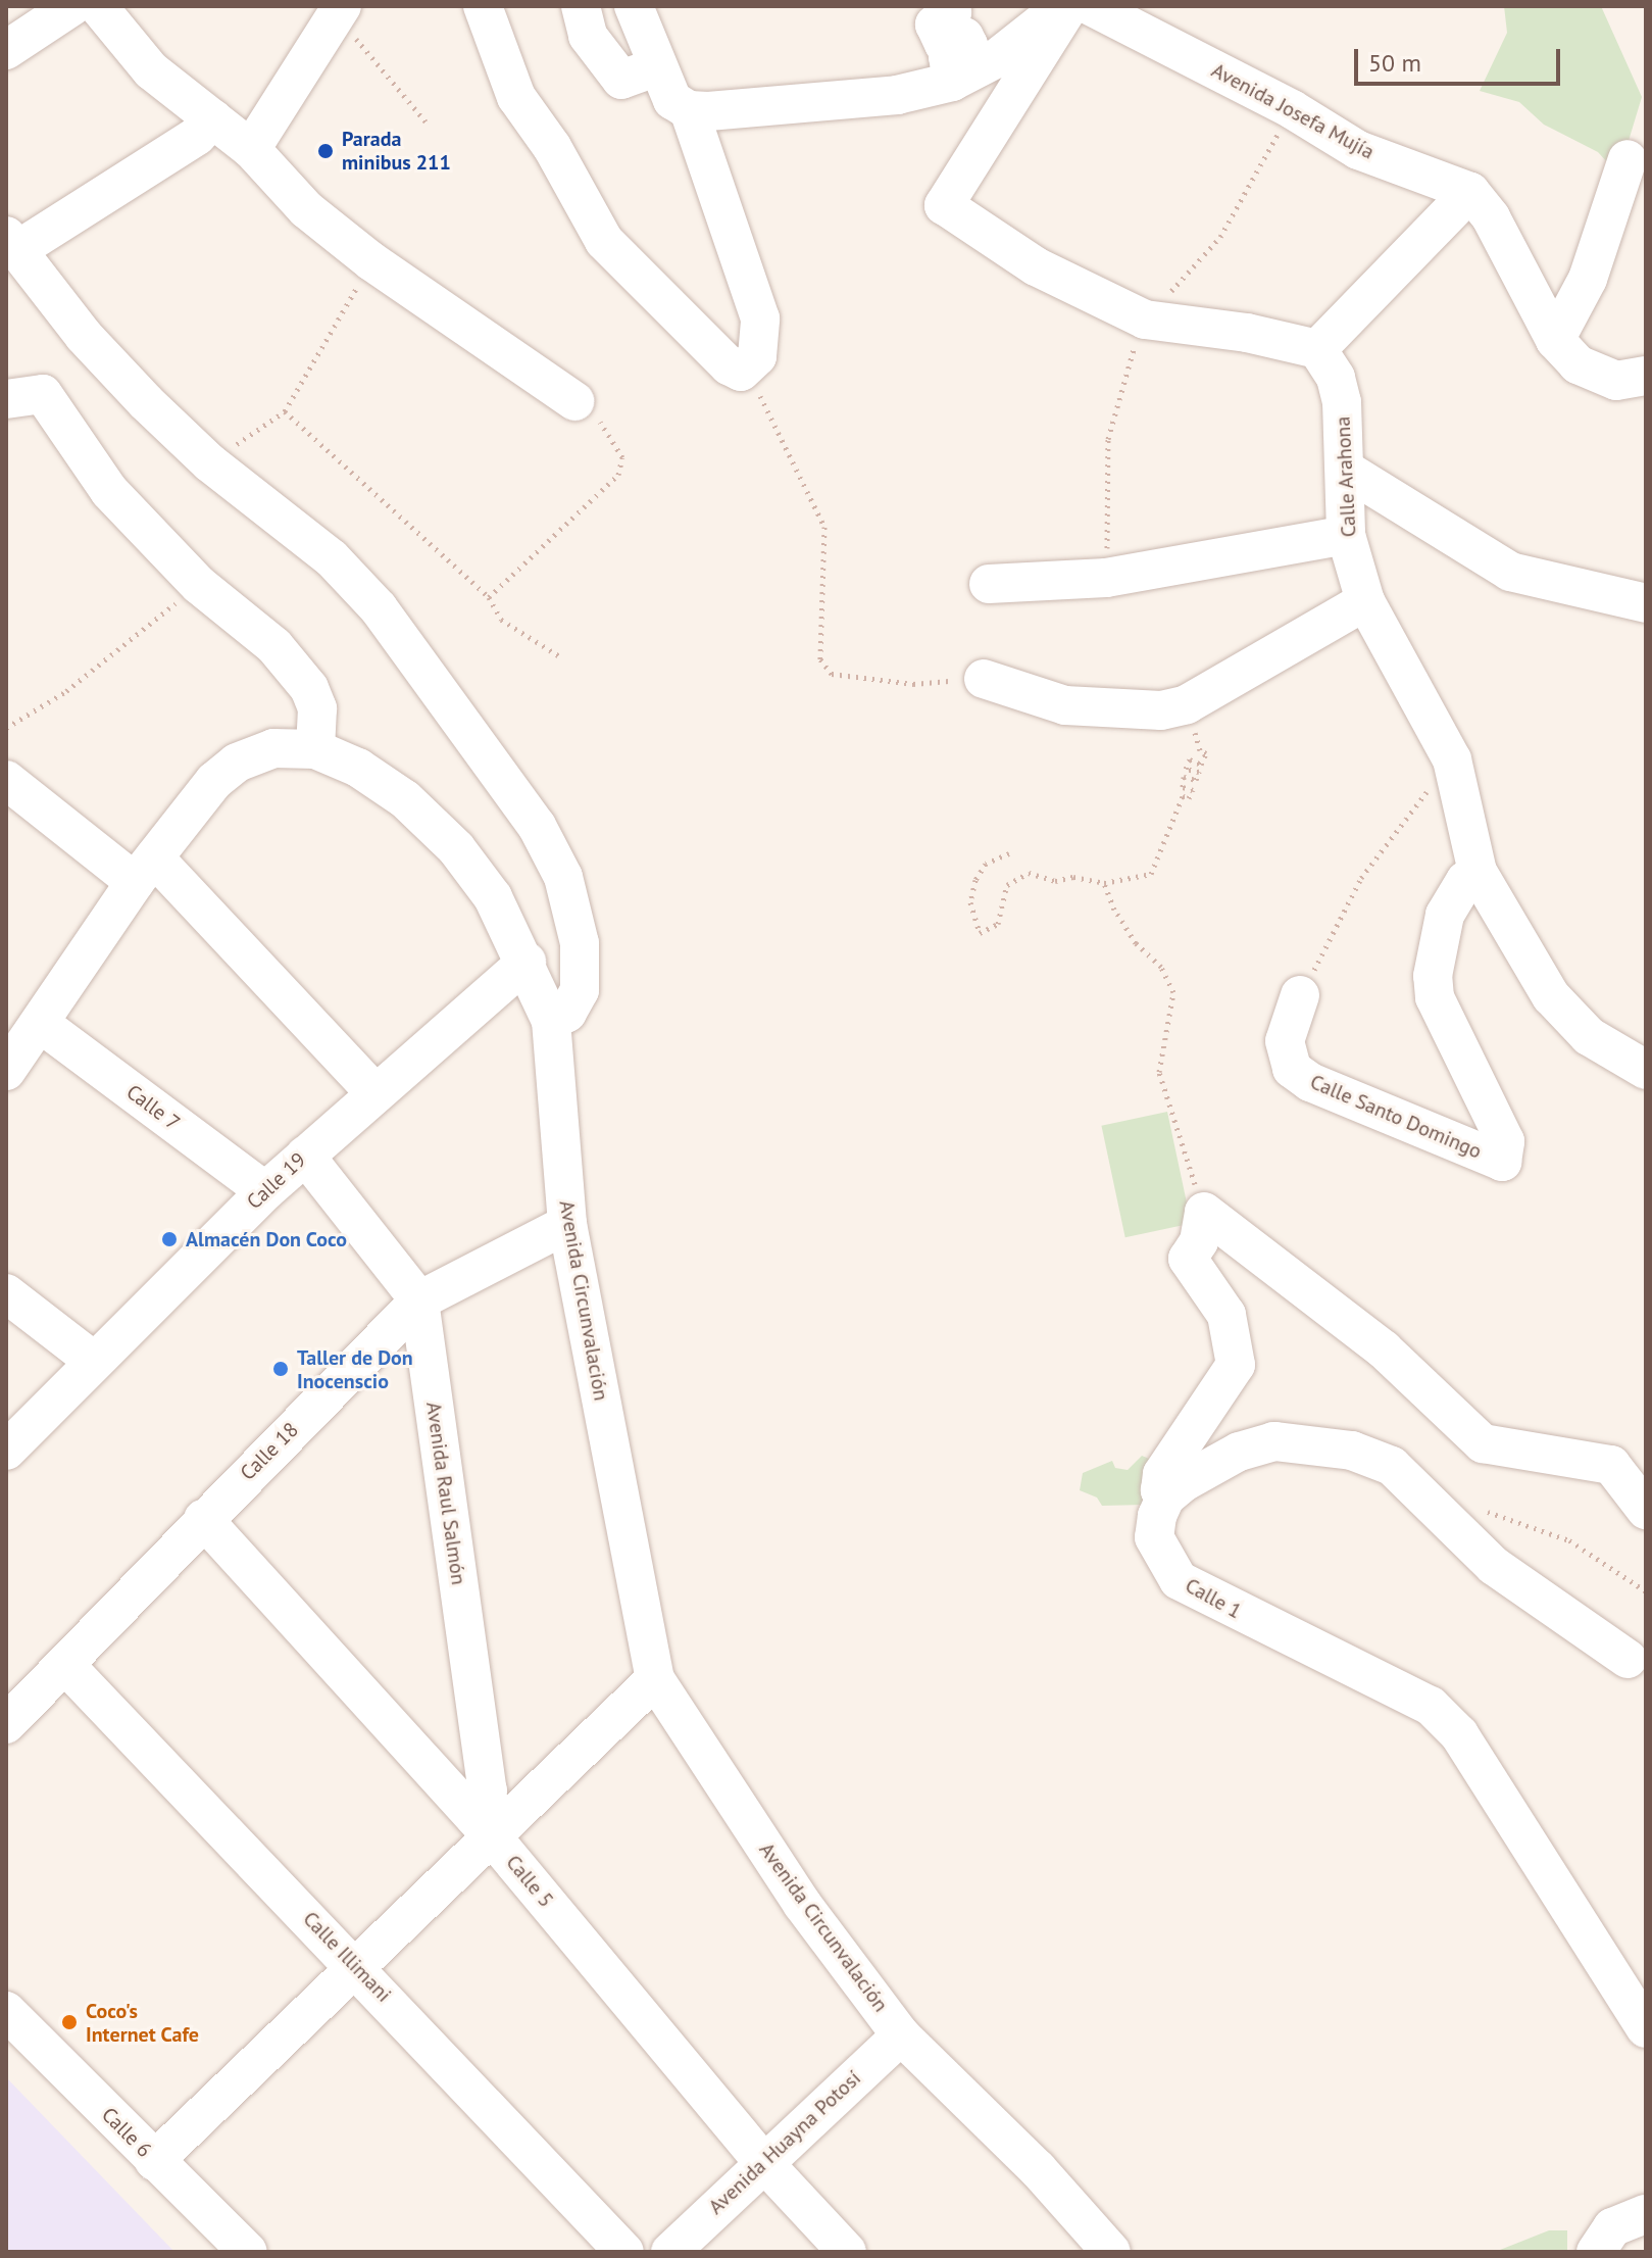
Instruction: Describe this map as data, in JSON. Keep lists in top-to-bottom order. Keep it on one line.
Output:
{"streets":{"street":["Avenida Josefa Mujía","Calle Arahona","Calle 7","Calle Santo Domingo","Calle 19","Avenida Circunvalación","Calle 18","Avenida Raul Salmón","Calle 1","Calle 5","Calle Illimani","Calle 6","Avenida Huayna Potosí"]},"crossings":[["Calle Arahona","Calle Santo Domingo"],["Calle 7","Calle 19"],["Calle 7","Avenida Circunvalación"],["Calle 19","Avenida Circunvalación"],["Avenida Circunvalación","Calle 18"],["Avenida Circunvalación","Avenida Huayna Potosí"],["Calle 18","Avenida Raul Salmón"],["Calle 18","Calle 5"],["Calle 18","Calle Illimani"],["Avenida Raul Salmón","Calle 5"],["Calle 5","Avenida Huayna Potosí"]],"places":["Parada minibus 211","Almacén Don Coco","Taller de Don Inocenscio","Coco's Internet Cafe"],"scale_bar":"50 m"}
